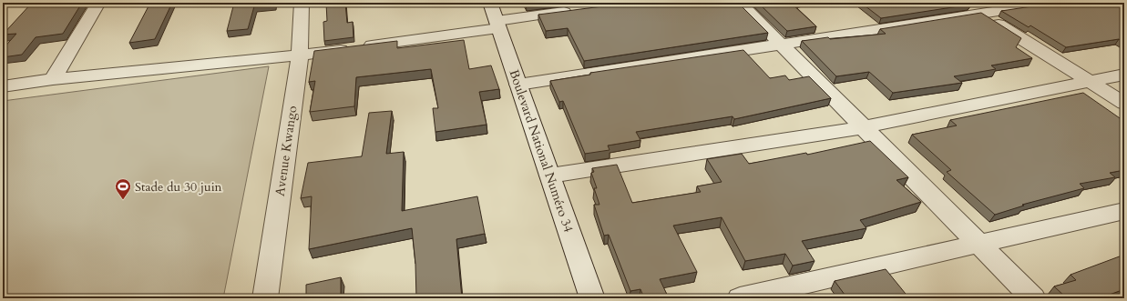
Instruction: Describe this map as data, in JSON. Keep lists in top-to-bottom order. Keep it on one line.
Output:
{"streets":{"street":["Avenue Kwango","Boulevard National Numéro 34"]},"places":{"sports":["Stade du 30 juin"]}}
